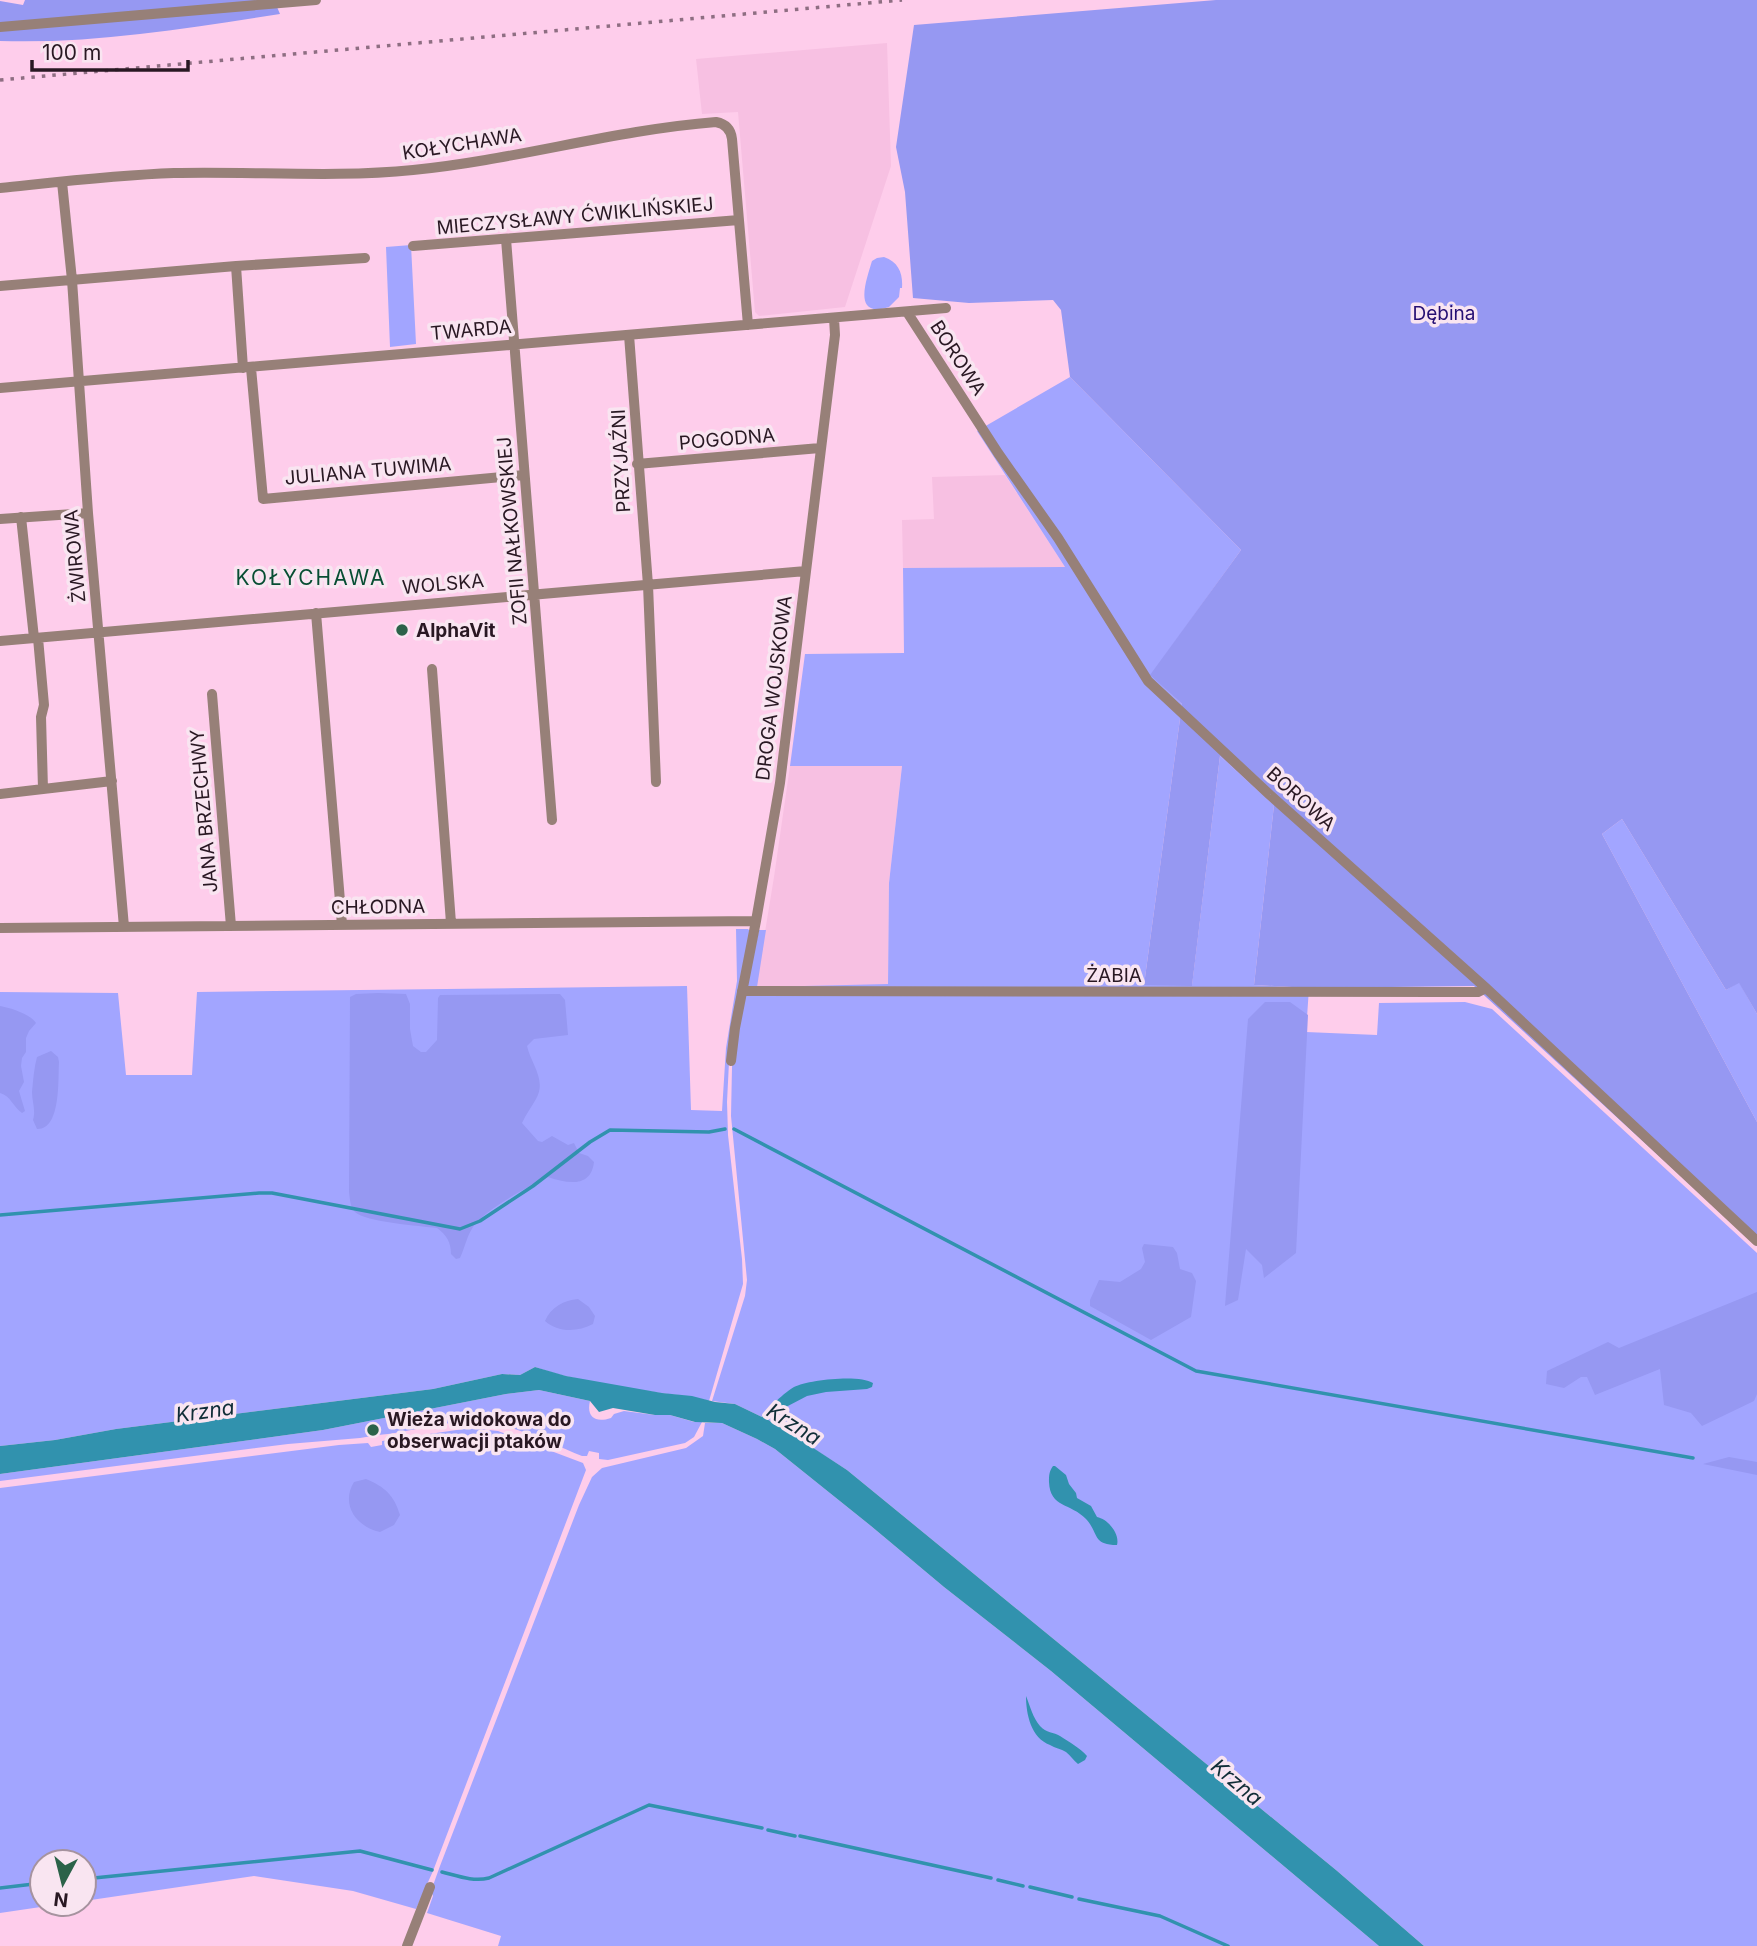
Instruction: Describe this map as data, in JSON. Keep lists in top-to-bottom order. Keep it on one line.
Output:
{"streets":{"street":["KOŁYCHAWA","MIECZYSŁAWY ĆWIKLIŃSKIEJ","TWARDA","BOROWA","POGODNA","PRZYJAŹNI","JULIANA TUWIMA","ZOFII NAŁKOWSKIEJ","ŻWIROWA","WOLSKA","DROGA WOJSKOWA","JANA BRZECHWY","CHŁODNA","ŻABIA"]},"crossings":[["KOŁYCHAWA","MIECZYSŁAWY ĆWIKLIŃSKIEJ"],["KOŁYCHAWA","TWARDA"],["KOŁYCHAWA","ŻWIROWA"],["MIECZYSŁAWY ĆWIKLIŃSKIEJ","ZOFII NAŁKOWSKIEJ"],["TWARDA","BOROWA"],["TWARDA","PRZYJAŹNI"],["TWARDA","JULIANA TUWIMA"],["TWARDA","ZOFII NAŁKOWSKIEJ"],["TWARDA","ŻWIROWA"],["TWARDA","DROGA WOJSKOWA"],["BOROWA","ŻABIA"],["POGODNA","PRZYJAŹNI"],["POGODNA","DROGA WOJSKOWA"],["PRZYJAŹNI","WOLSKA"],["JULIANA TUWIMA","ZOFII NAŁKOWSKIEJ"],["ZOFII NAŁKOWSKIEJ","WOLSKA"],["ŻWIROWA","WOLSKA"],["ŻWIROWA","CHŁODNA"],["WOLSKA","DROGA WOJSKOWA"],["DROGA WOJSKOWA","CHŁODNA"],["DROGA WOJSKOWA","ŻABIA"],["JANA BRZECHWY","CHŁODNA"]],"districts":["KOŁYCHAWA"],"water":["Krzna"],"parks":["Dębina"],"places":["AlphaVit","Wieża widokowa do obserwacji ptaków"],"scale_bar":"100 m","north":"bottom"}
